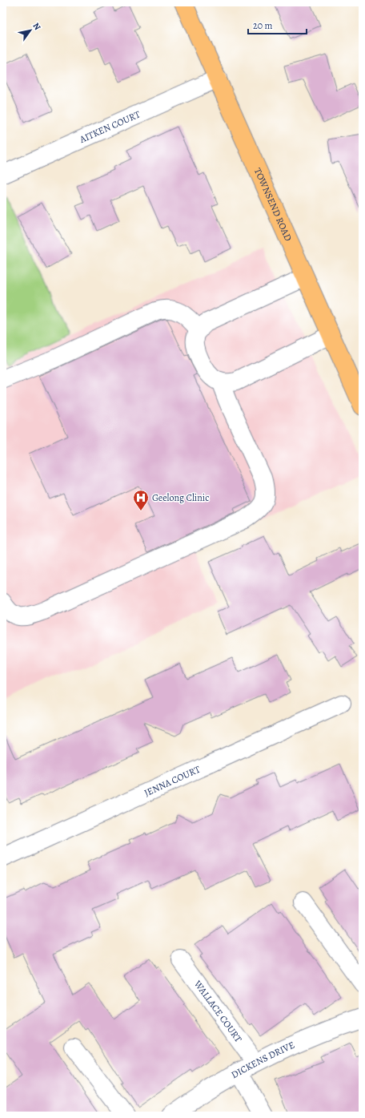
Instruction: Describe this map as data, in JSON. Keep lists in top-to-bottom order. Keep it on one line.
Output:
{"streets":{"main road":["TOWNSEND ROAD"],"street":["AITKEN COURT","JENNA COURT","WALLACE COURT","DICKENS DRIVE"]},"crossings":[["AITKEN COURT","TOWNSEND ROAD"],["WALLACE COURT","DICKENS DRIVE"]],"places":{"hospital":["Geelong Clinic"]},"scale_bar":"20 m","north":"top right"}
